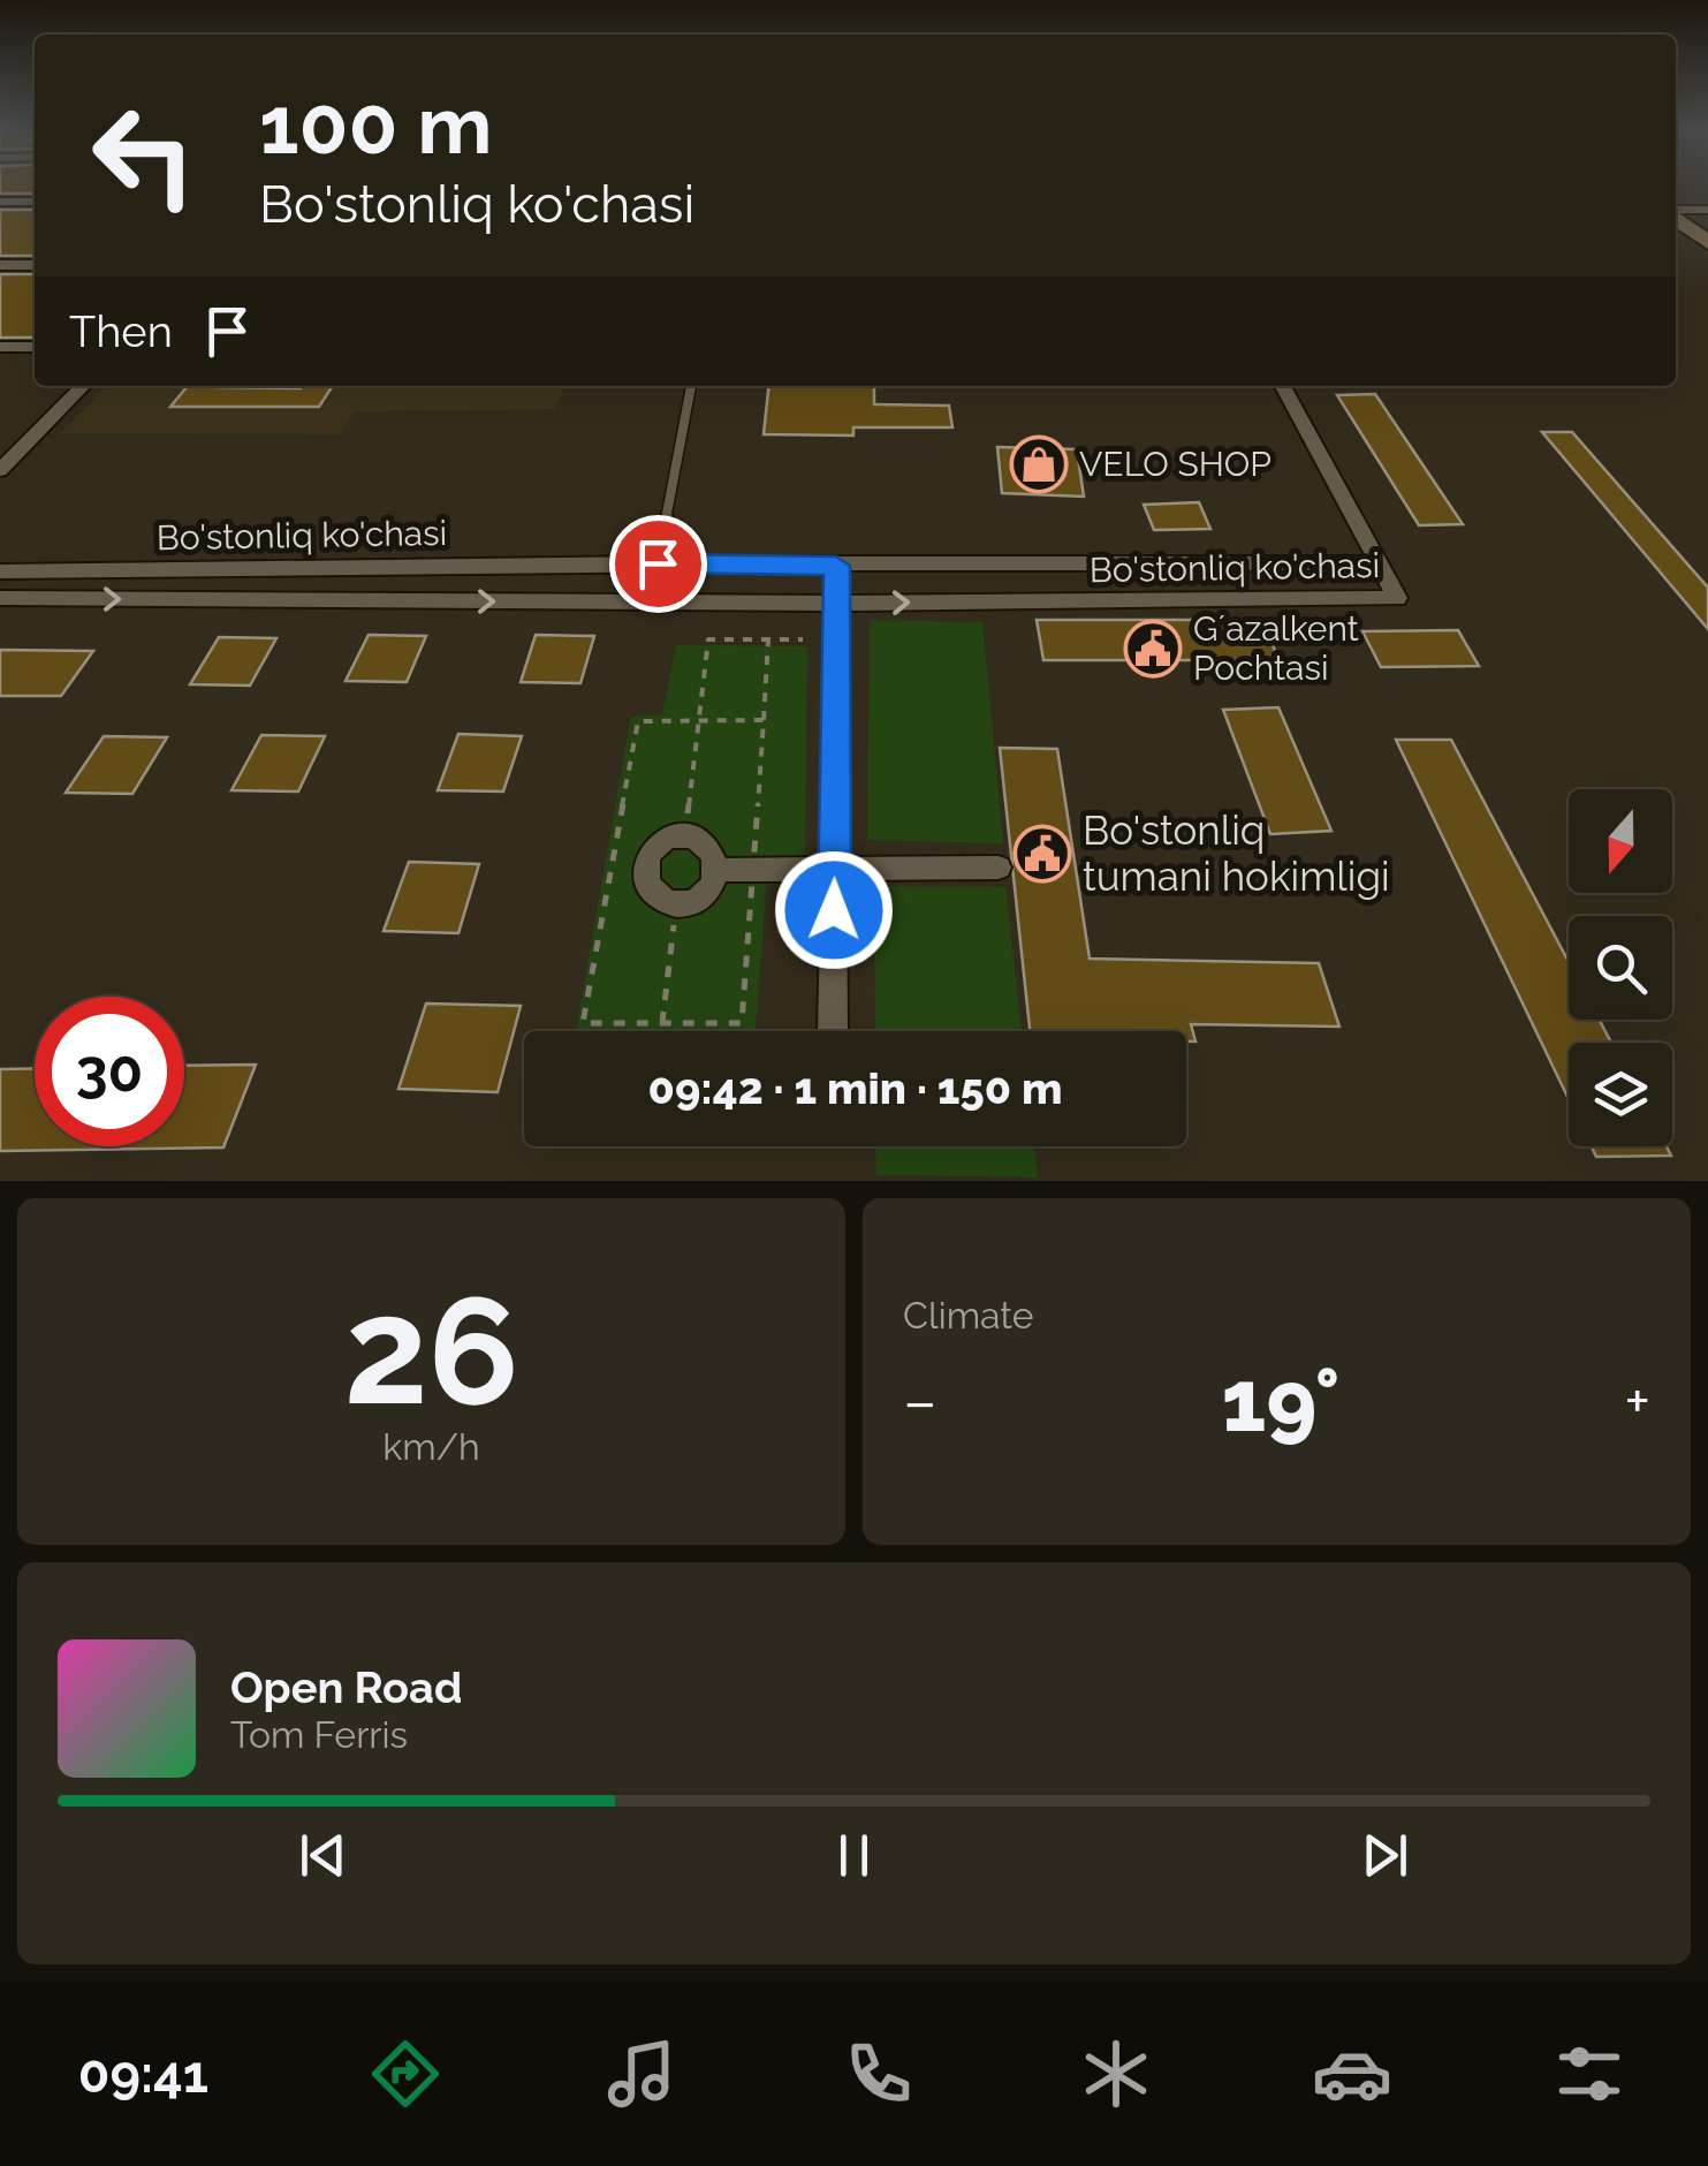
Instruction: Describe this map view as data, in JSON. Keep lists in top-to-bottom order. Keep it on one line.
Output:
{"streets":{"street":["Bo'stonliq ko'chasi"]},"places":{"shop":["VELO SHOP"],"public building":["Gʼazalkent Pochtasi","Bo'stonliq tumani hokimligi"]},"north":"bottom","page":{"turn":["100 m","Bo'stonliq ko'chasi"],"then":"Then","limit":"30","trip":"09:42 · 1 min · 150 m","tile":[["26","km/h"],"Climate"],"heat":["−","19°","+"],"song":["Open Road","Tom Ferris"],"tabs":"09:41"}}
